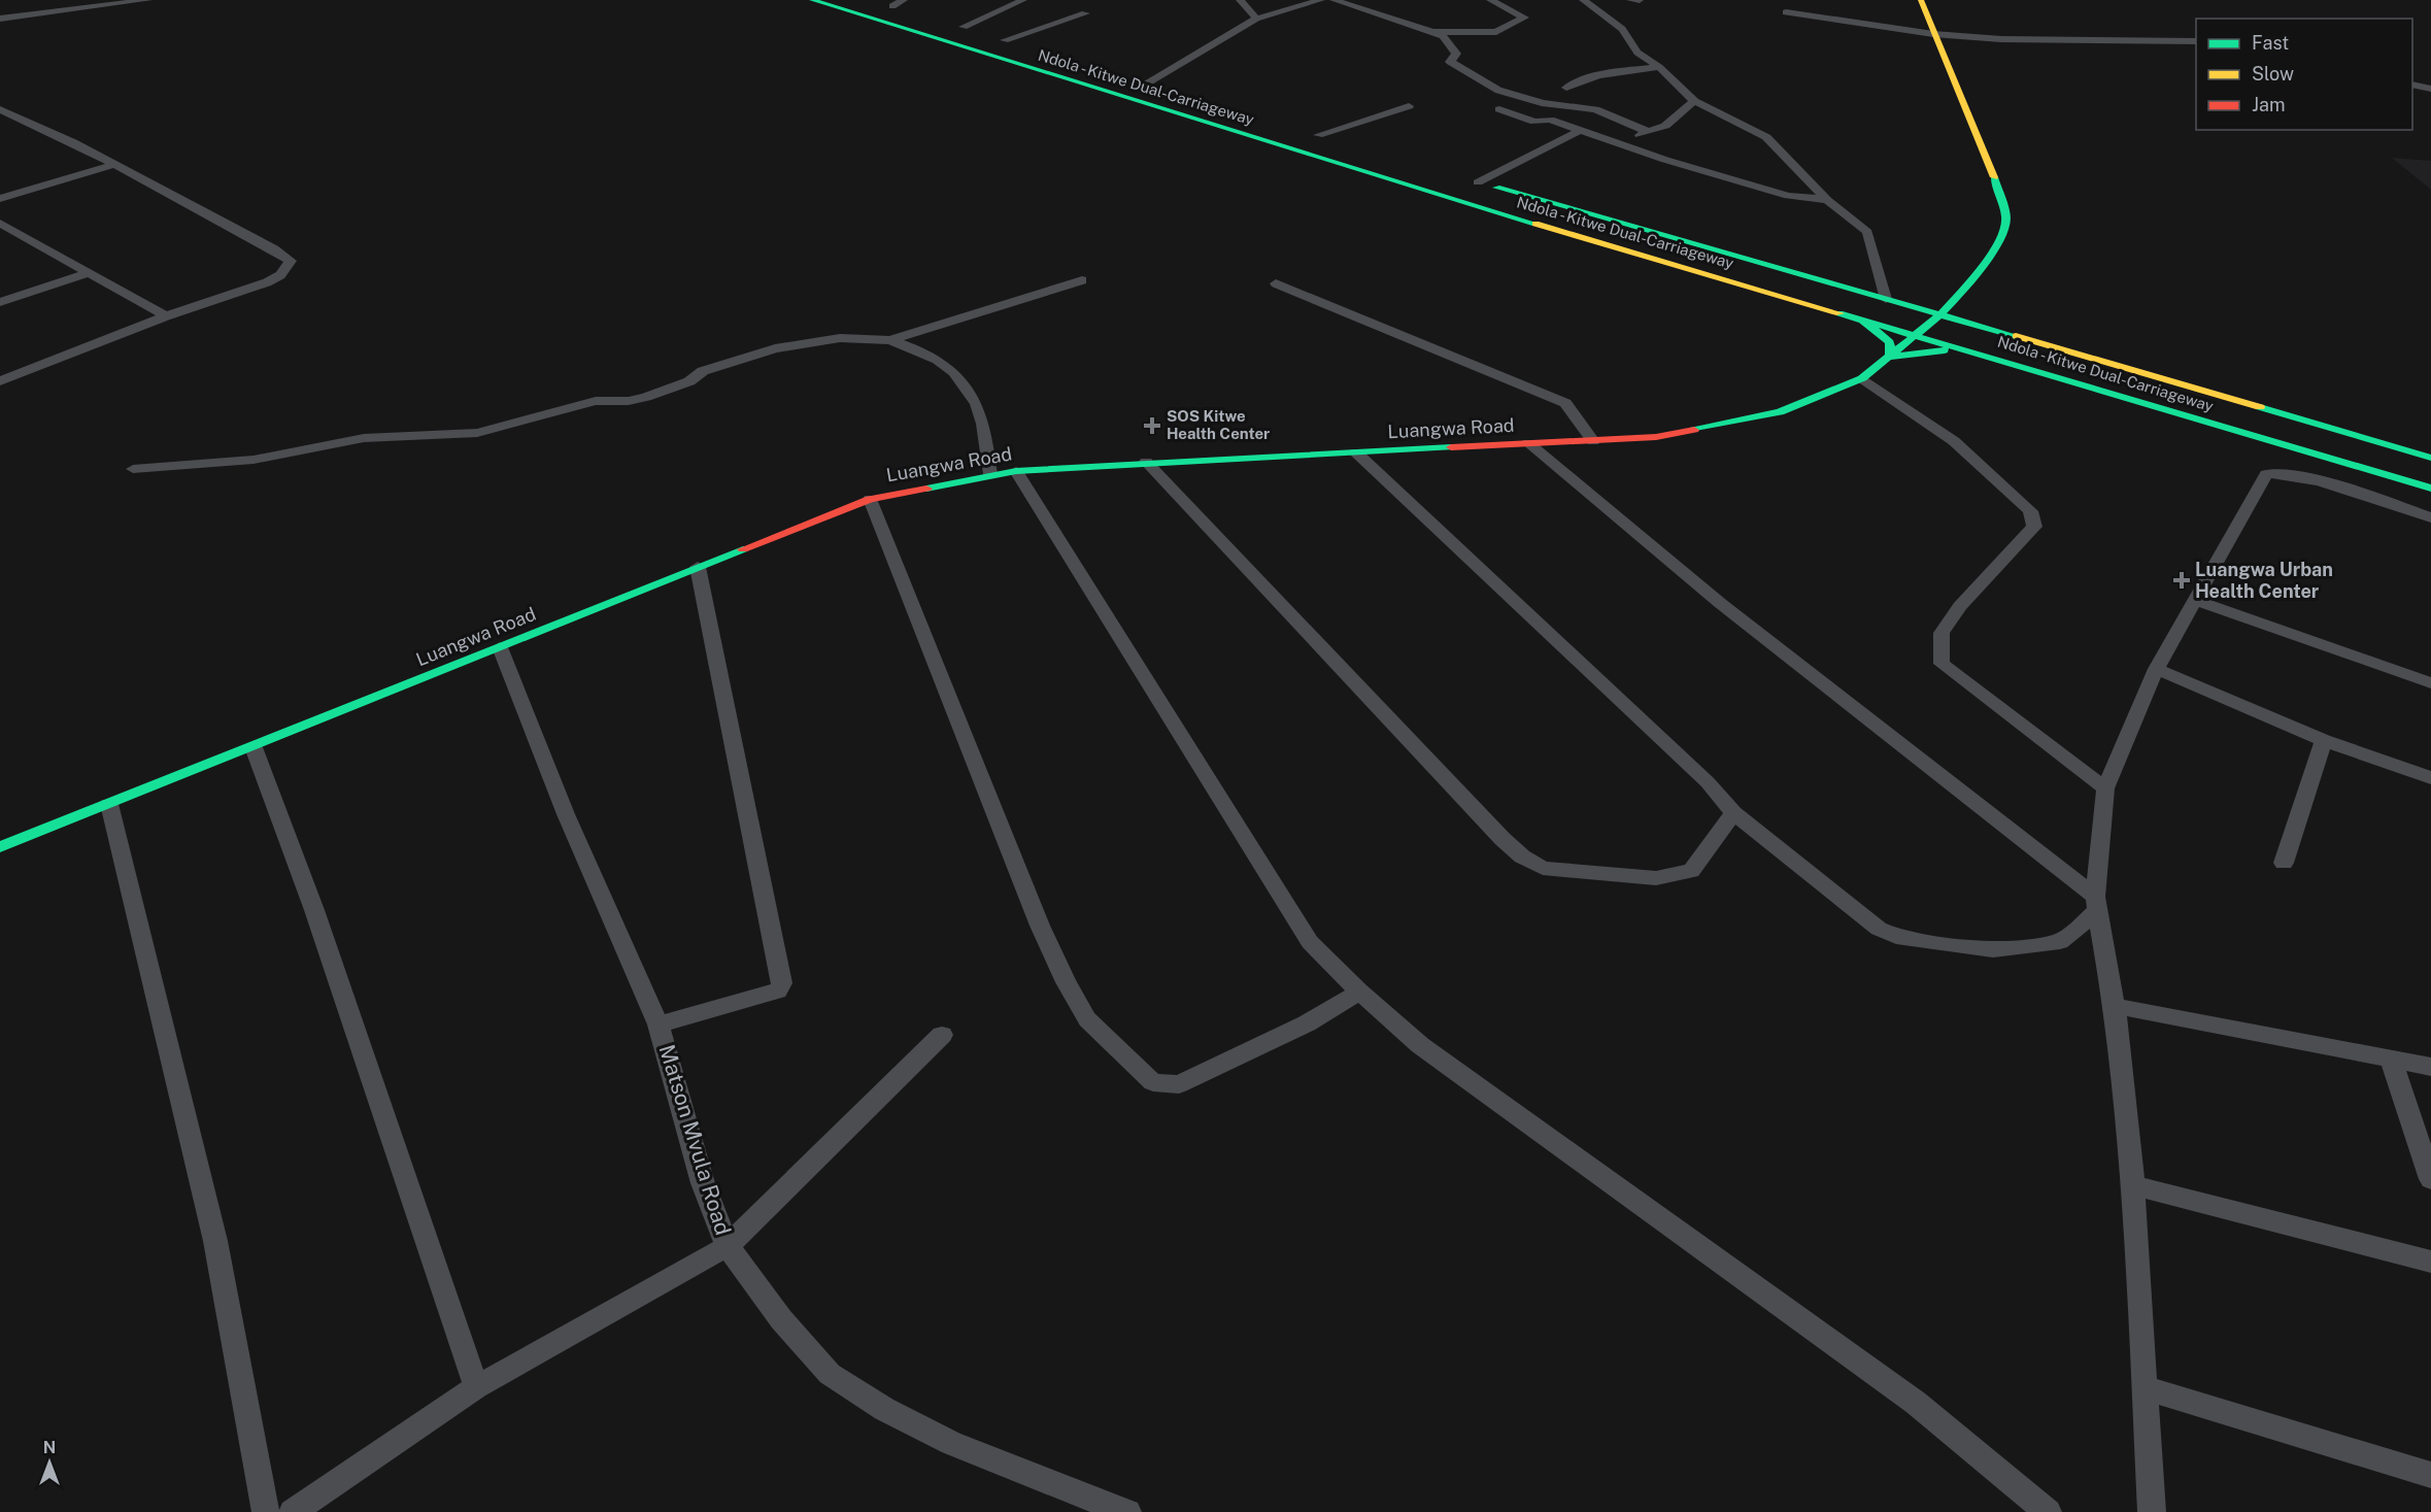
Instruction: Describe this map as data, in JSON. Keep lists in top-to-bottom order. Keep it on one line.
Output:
{"streets":{"main road":["Ndola - Kitwe Dual-Carriageway","Luangwa Road"],"street":["Matson Mvula Road"]},"crossings":[["Ndola - Kitwe Dual-Carriageway","Luangwa Road"],["Luangwa Road","Matson Mvula Road"]],"places":{"health":["SOS Kitwe Health Center","Luangwa Urban Health Center"]},"legend":["Fast","Slow","Jam"],"north":"top"}
